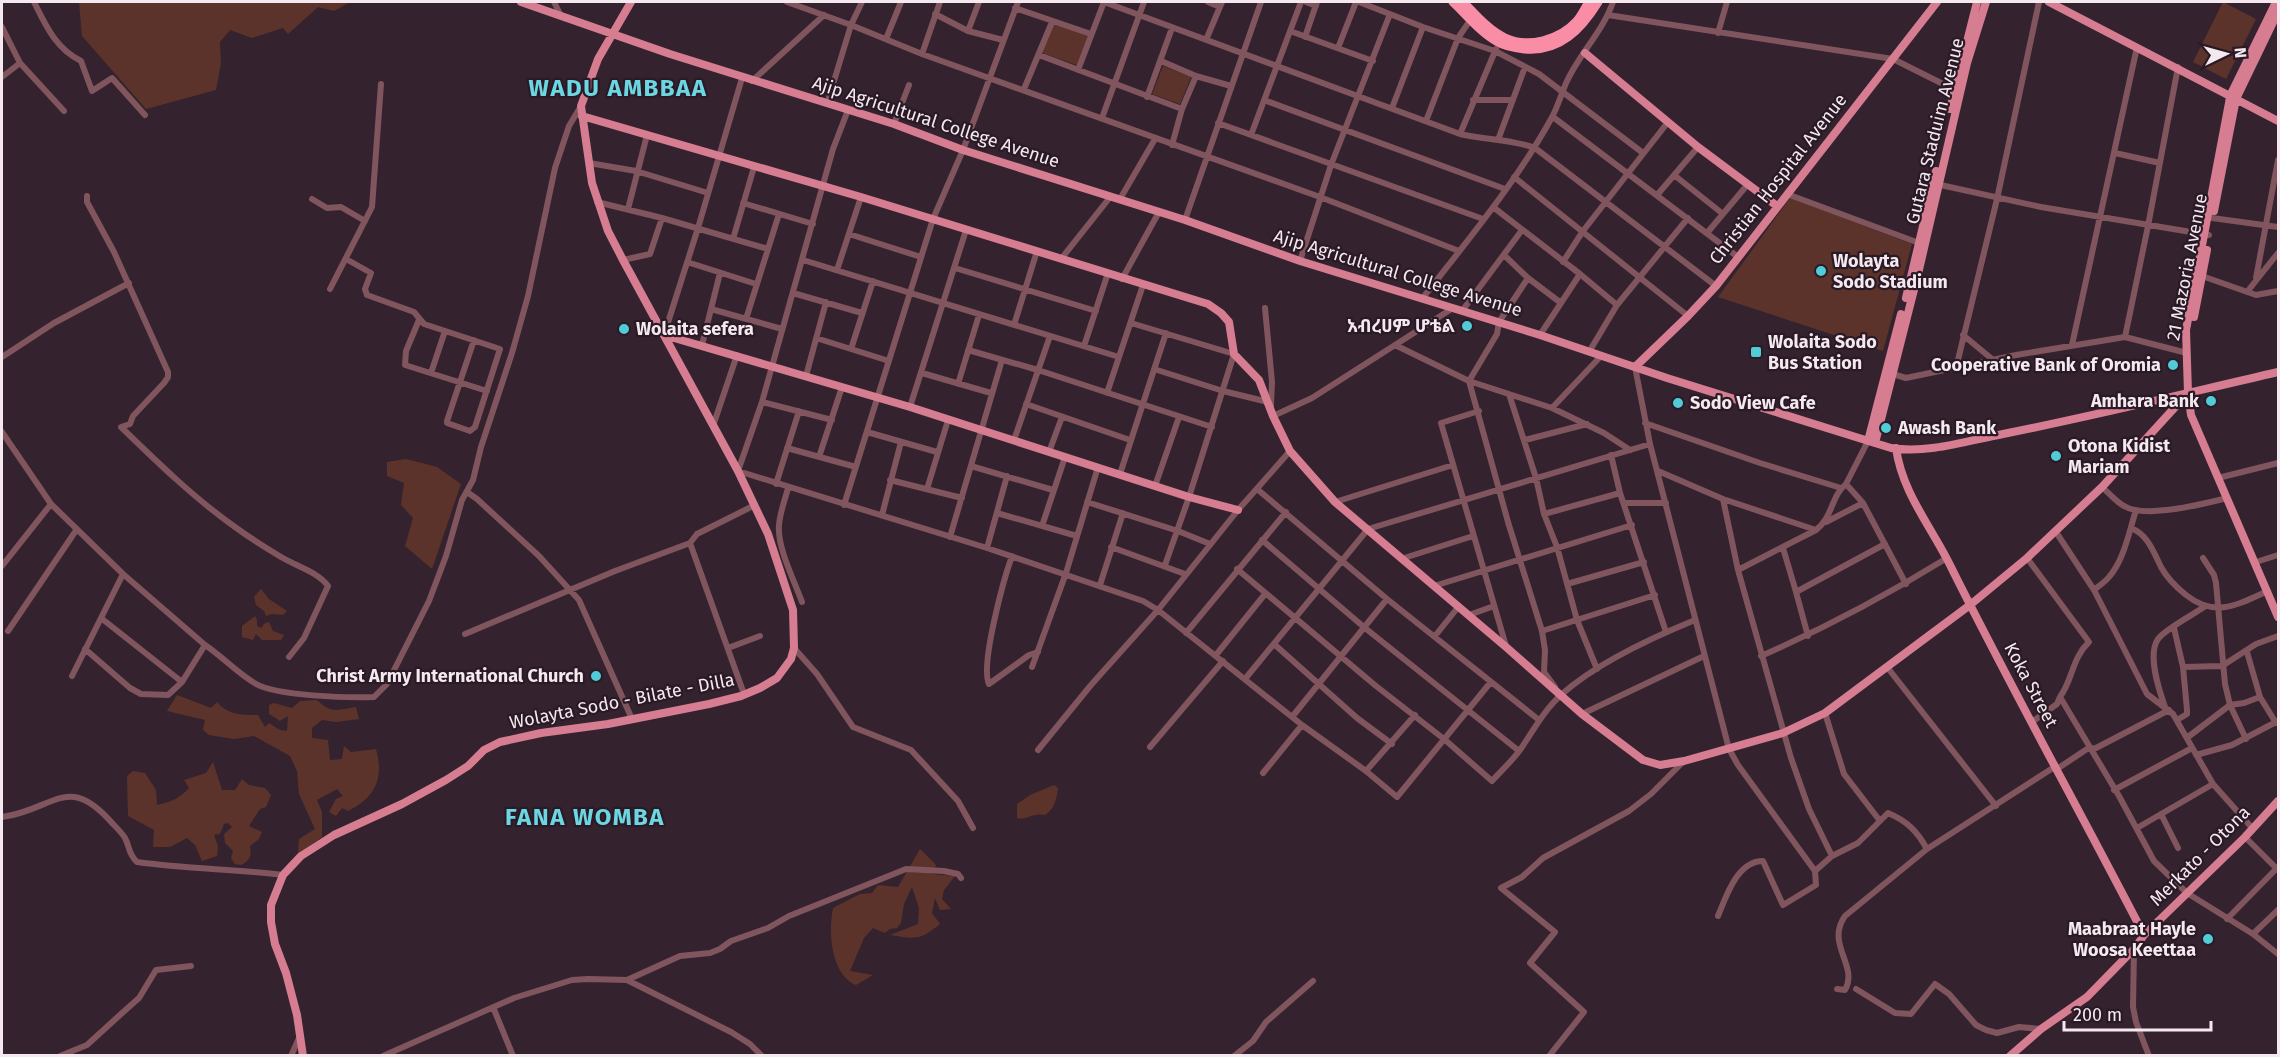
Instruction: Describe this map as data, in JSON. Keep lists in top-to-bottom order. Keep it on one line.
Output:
{"streets":{"main road":["Ajip Agricultural College Avenue","Gutara Staduim Avenue","Christian Hospital Avenue","21 Mazoria Avenue","Koka Street","Wolayta Sodo - Bilate - Dilla","Merkato - Otona"]},"crossings":[["Ajip Agricultural College Avenue","Gutara Staduim Avenue"],["Ajip Agricultural College Avenue","Christian Hospital Avenue"],["Ajip Agricultural College Avenue","Koka Street"],["Ajip Agricultural College Avenue","Wolayta Sodo - Bilate - Dilla"],["Koka Street","Merkato - Otona"]],"districts":["WADU AMBBAA","FANA WOMBA"],"places":{"other":["Wolayta Sodo Stadium","አብረሀም ሆቴል","Wolaita sefera","Cooperative Bank of Oromia","Amhara Bank","Sodo View Cafe","Awash Bank","Otona Kidist Mariam","Christ Army International Church","Maabraat Hayle Woosa Keettaa"],"transit":["Wolaita Sodo Bus Station"]},"scale_bar":"200 m","north":"right"}
